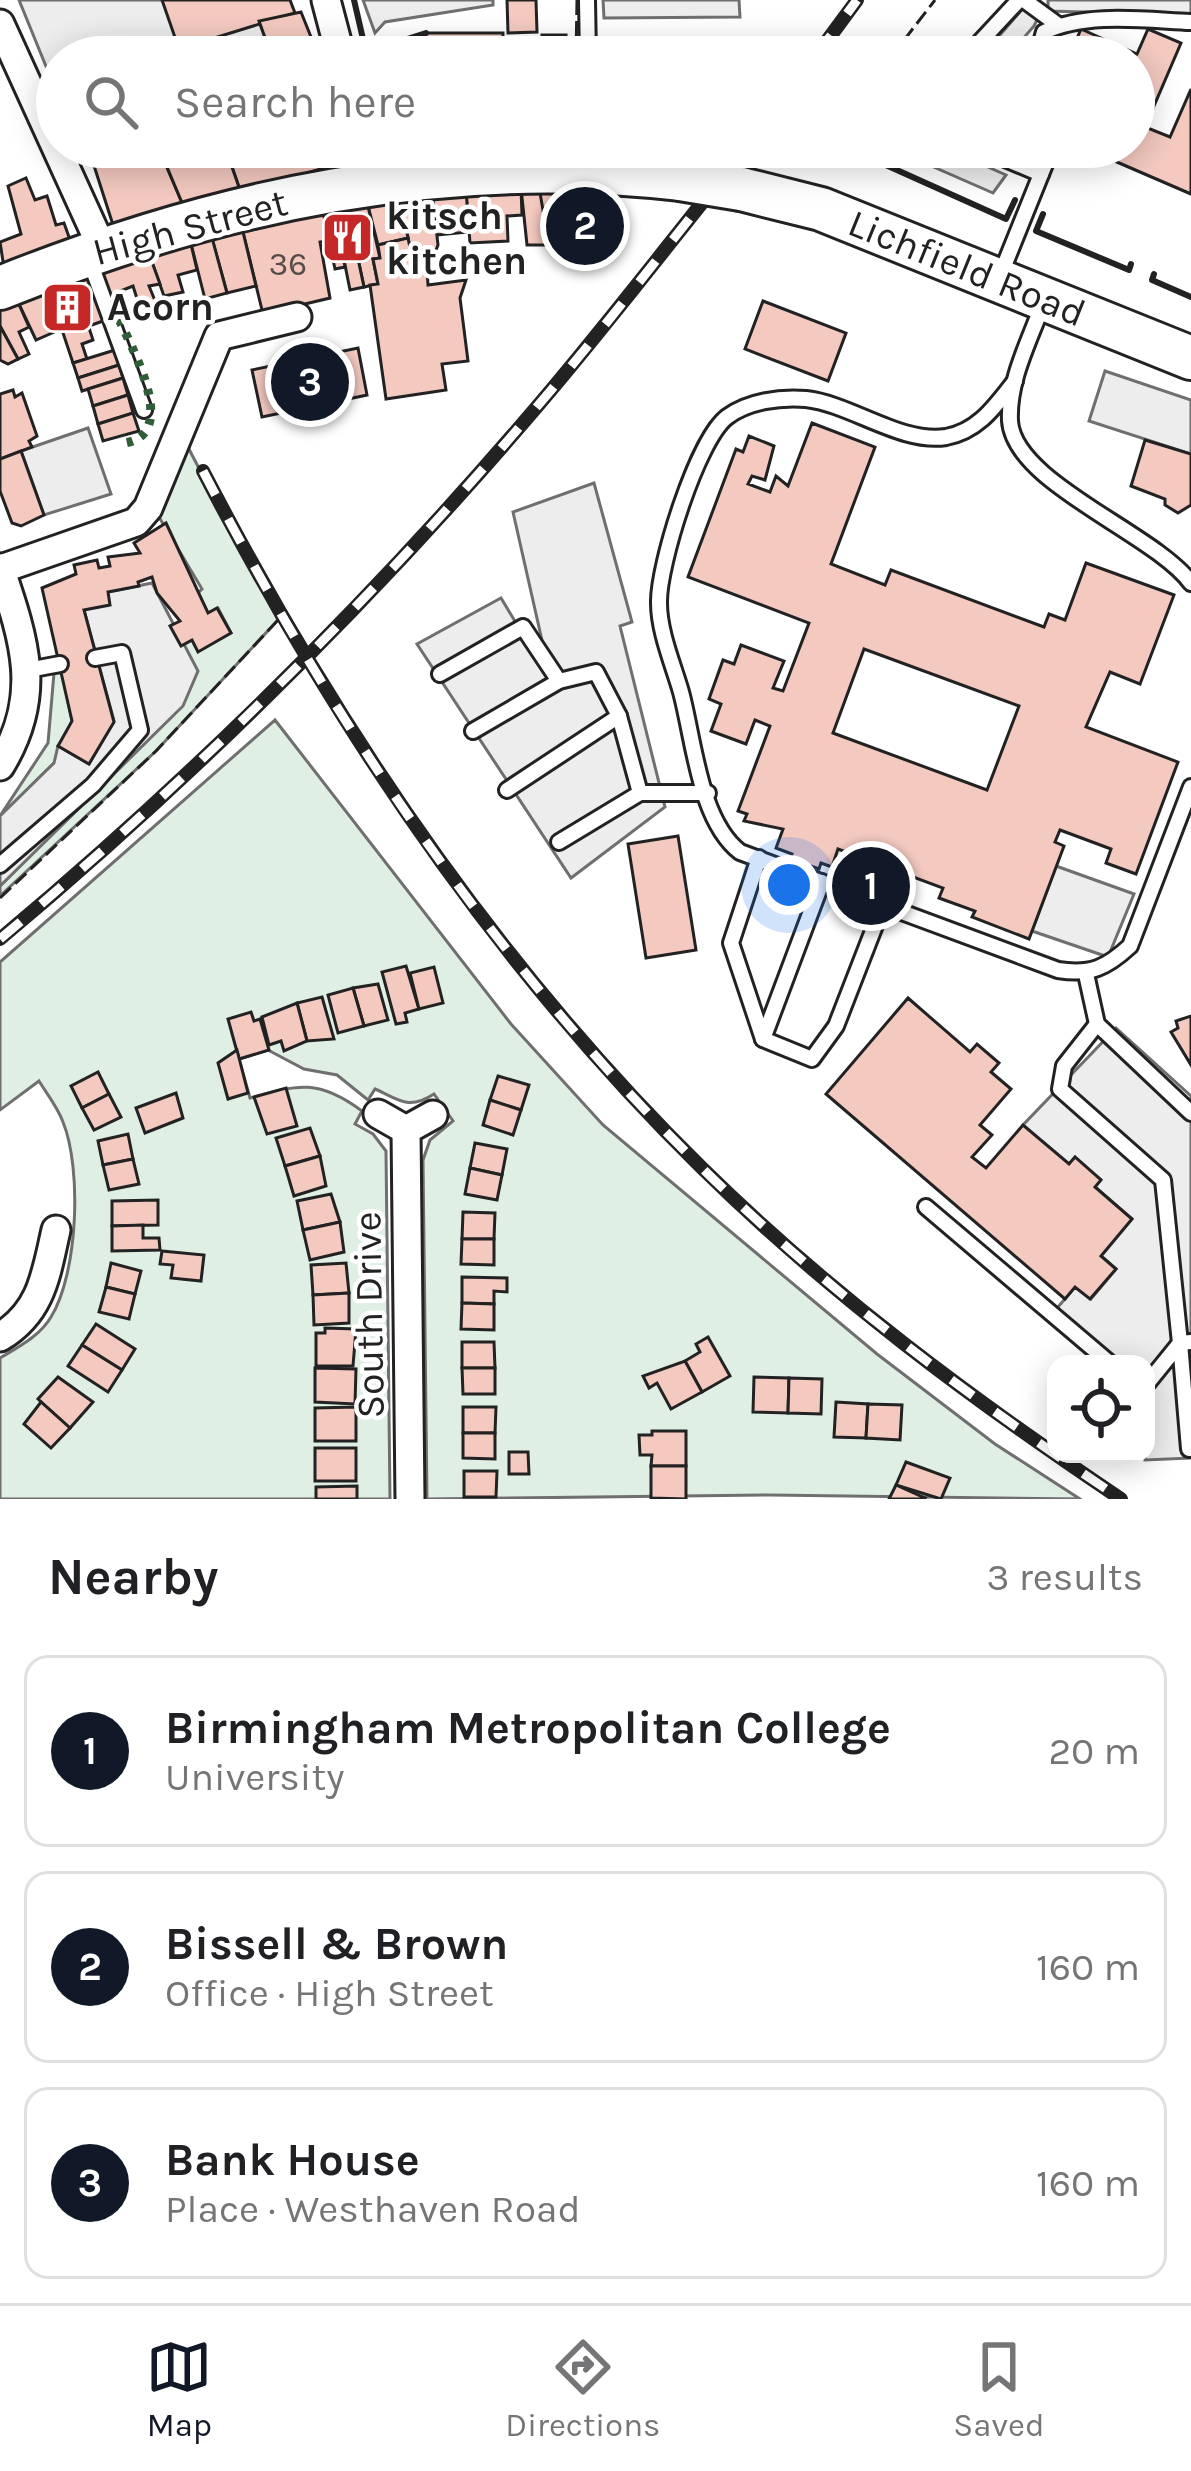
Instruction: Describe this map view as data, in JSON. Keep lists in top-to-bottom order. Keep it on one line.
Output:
{"streets":{"main road":["High Street","Lichfield Road"],"street":["South Drive"]},"crossings":[["High Street","Lichfield Road"]],"places":{"restaurant":["kitsch kitchen"],"building":["Acorn"]},"house_numbers":["36"],"page":{"search":"Search here","pins":["2","3","1"],"heading":["Nearby","3 results"],"list":[{"mark":"1","name":"Birmingham Metropolitan College","note":"University","value":"20 m"},{"mark":"2","name":"Bissell & Brown","note":"Office · High Street","value":"160 m"},{"mark":"3","name":"Bank House","note":"Place · Westhaven Road","value":"160 m"}],"nav":["Map","Directions","Saved"]}}
